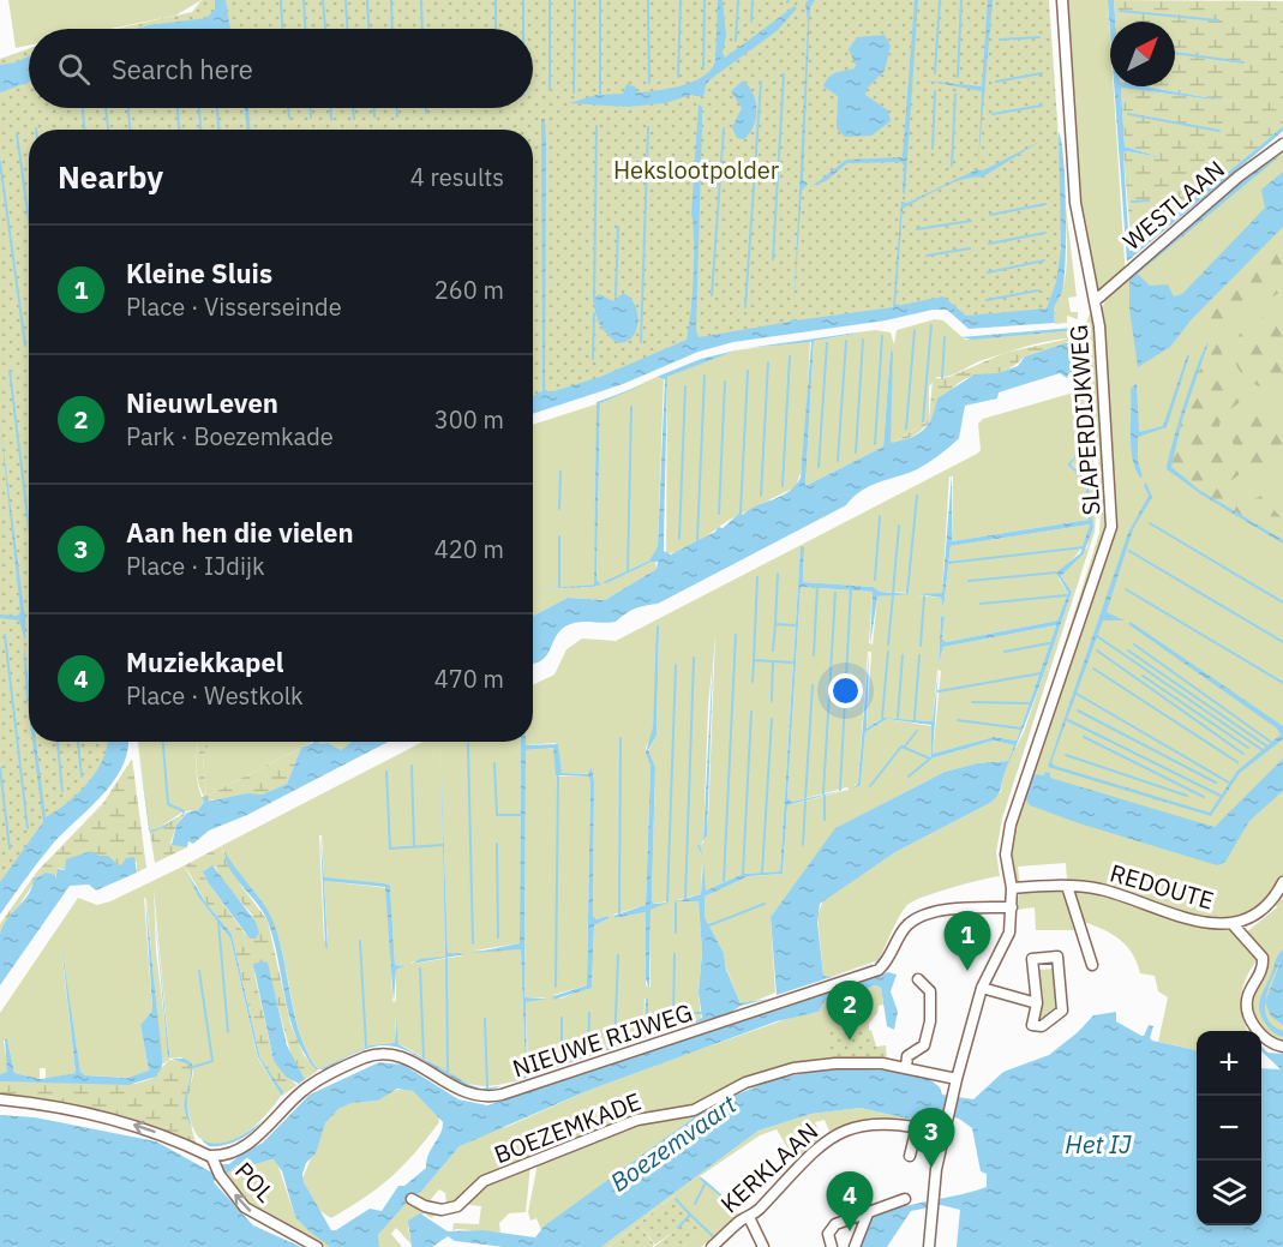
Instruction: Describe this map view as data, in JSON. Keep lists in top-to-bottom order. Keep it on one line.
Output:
{"streets":{"street":["WESTLAAN","SLAPERDIJKWEG","REDOUTE","NIEUWE RIJWEG","BOEZEMKADE","KERKLAAN","POL"]},"crossings":[["WESTLAAN","SLAPERDIJKWEG"],["SLAPERDIJKWEG","REDOUTE"],["SLAPERDIJKWEG","NIEUWE RIJWEG"],["SLAPERDIJKWEG","BOEZEMKADE"],["SLAPERDIJKWEG","KERKLAAN"],["NIEUWE RIJWEG","POL"]],"one_way":["POL"],"water":["Boezemvaart","Het IJ"],"parks":["Hekslootpolder"],"north":"top right","page":{"search":"Search here","heading":["Nearby","4 results"],"list":[{"mark":"1","name":"Kleine Sluis","note":"Place · Visserseinde","value":"260 m"},{"mark":"2","name":"NieuwLeven","note":"Park · Boezemkade","value":"300 m"},{"mark":"3","name":"Aan hen die vielen","note":"Place · IJdijk","value":"420 m"},{"mark":"4","name":"Muziekkapel","note":"Place · Westkolk","value":"470 m"}],"pins":["1","2","3","4"],"map_buttons":["+","−"]}}
